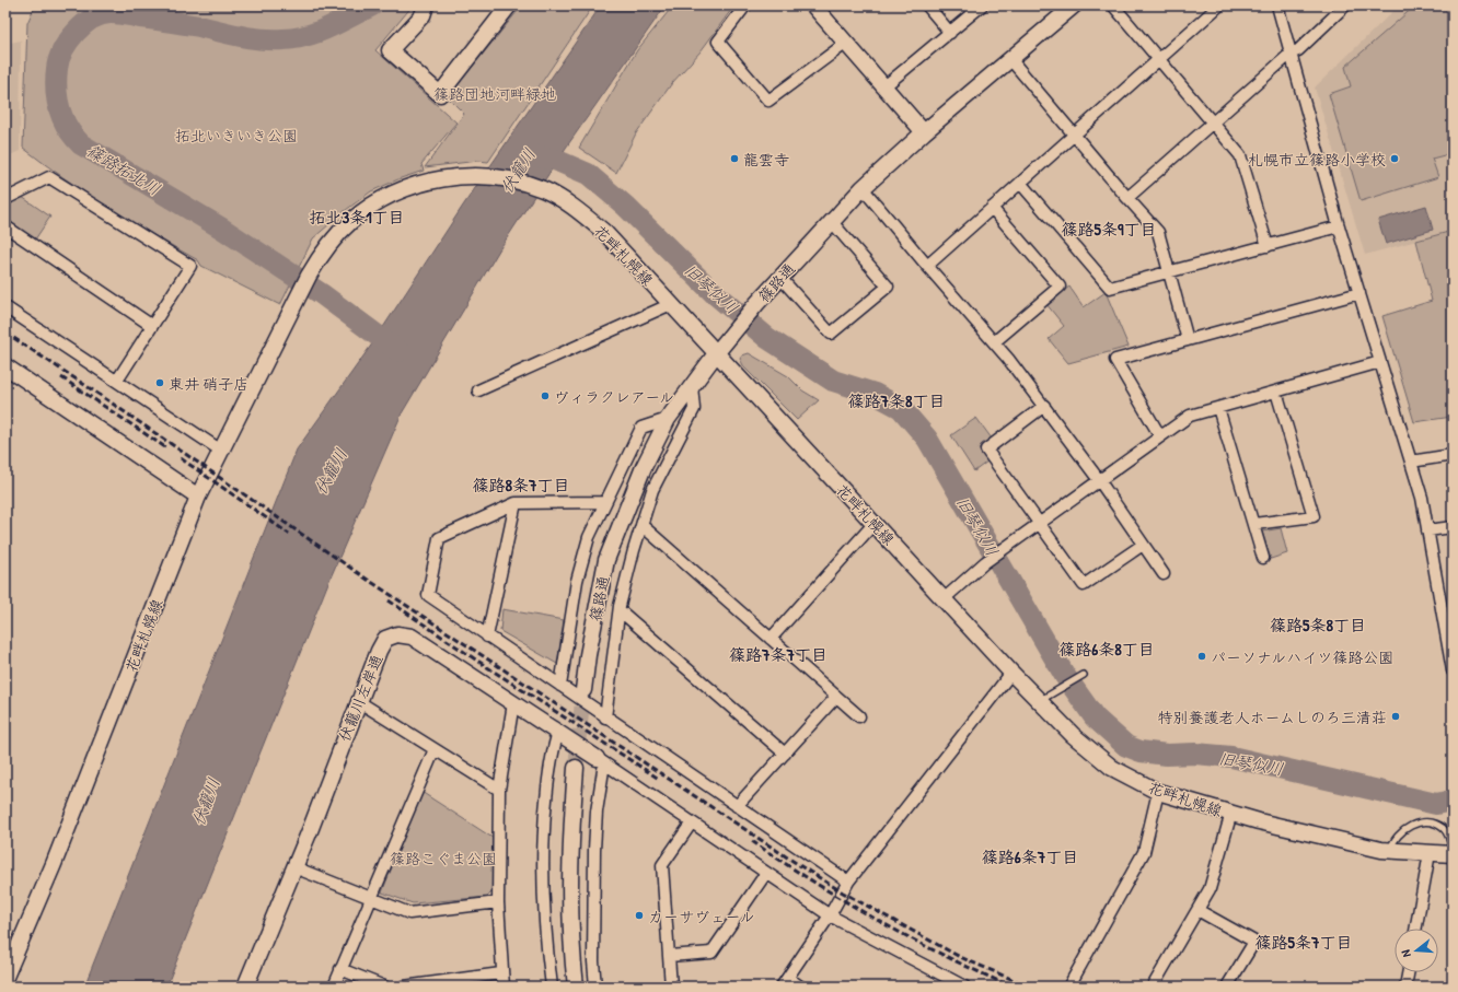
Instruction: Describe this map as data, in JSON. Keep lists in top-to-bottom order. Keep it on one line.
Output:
{"streets":{"main road":["花畔札幌線","篠路通","伏籠川左岸通"]},"crossings":[["花畔札幌線","篠路通"]],"districts":["拓北3条1丁目","篠路5条9丁目","篠路7条8丁目","篠路8条7丁目","篠路5条8丁目","篠路6条8丁目","篠路7条7丁目","篠路6条7丁目","篠路5条7丁目"],"water":["篠路拓北川","伏籠川","旧琴似川"],"parks":["篠路団地河畔緑地","拓北いきいき公園","篠路こぐま公園"],"places":["龍雲寺","札幌市立篠路小学校","東井 硝子店","ヴィラクレアール","パーソナルハイツ篠路公園","特別養護老人ホームしのろ三清荘","カーサヴェール"],"north":"left"}
